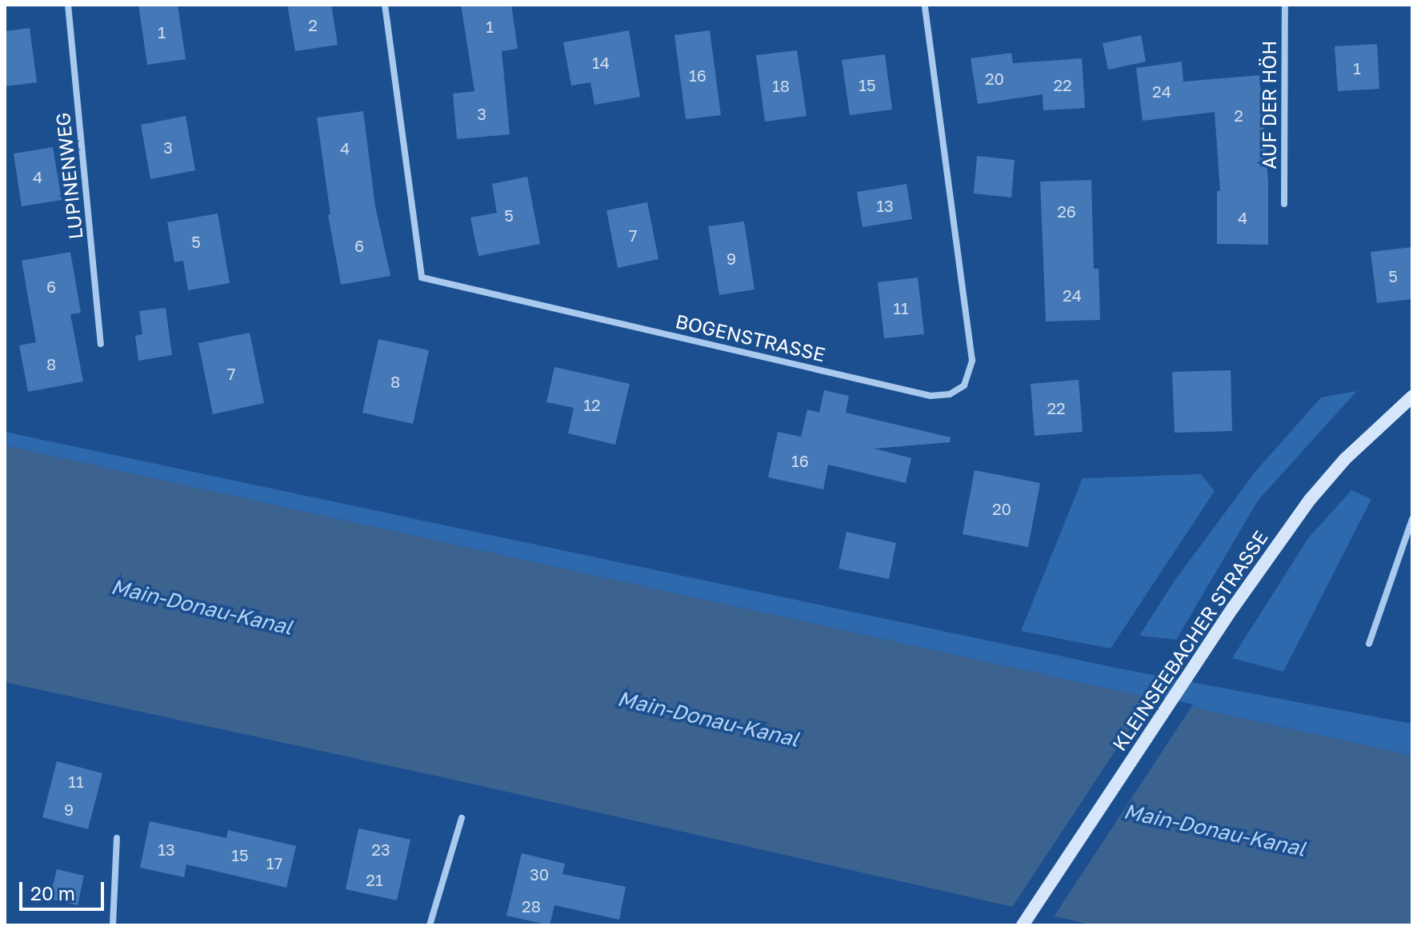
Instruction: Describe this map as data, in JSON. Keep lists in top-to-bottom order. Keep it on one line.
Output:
{"streets":{"street":["AUF DER HÖH","LUPINENWEG","BOGENSTRASSE","KLEINSEEBACHER STRASSE"]},"water":["Main-Donau-Kanal"],"house_numbers":["2","1","1","14","1","16","20","15","22","18","24","3","2","3","4","4","13","26","5","4","7","5","6","9","5","6","24","11","8","7","8","12","22","16","20","11","9","13","23","15","17","30","21","28"],"scale_bar":"20 m"}
